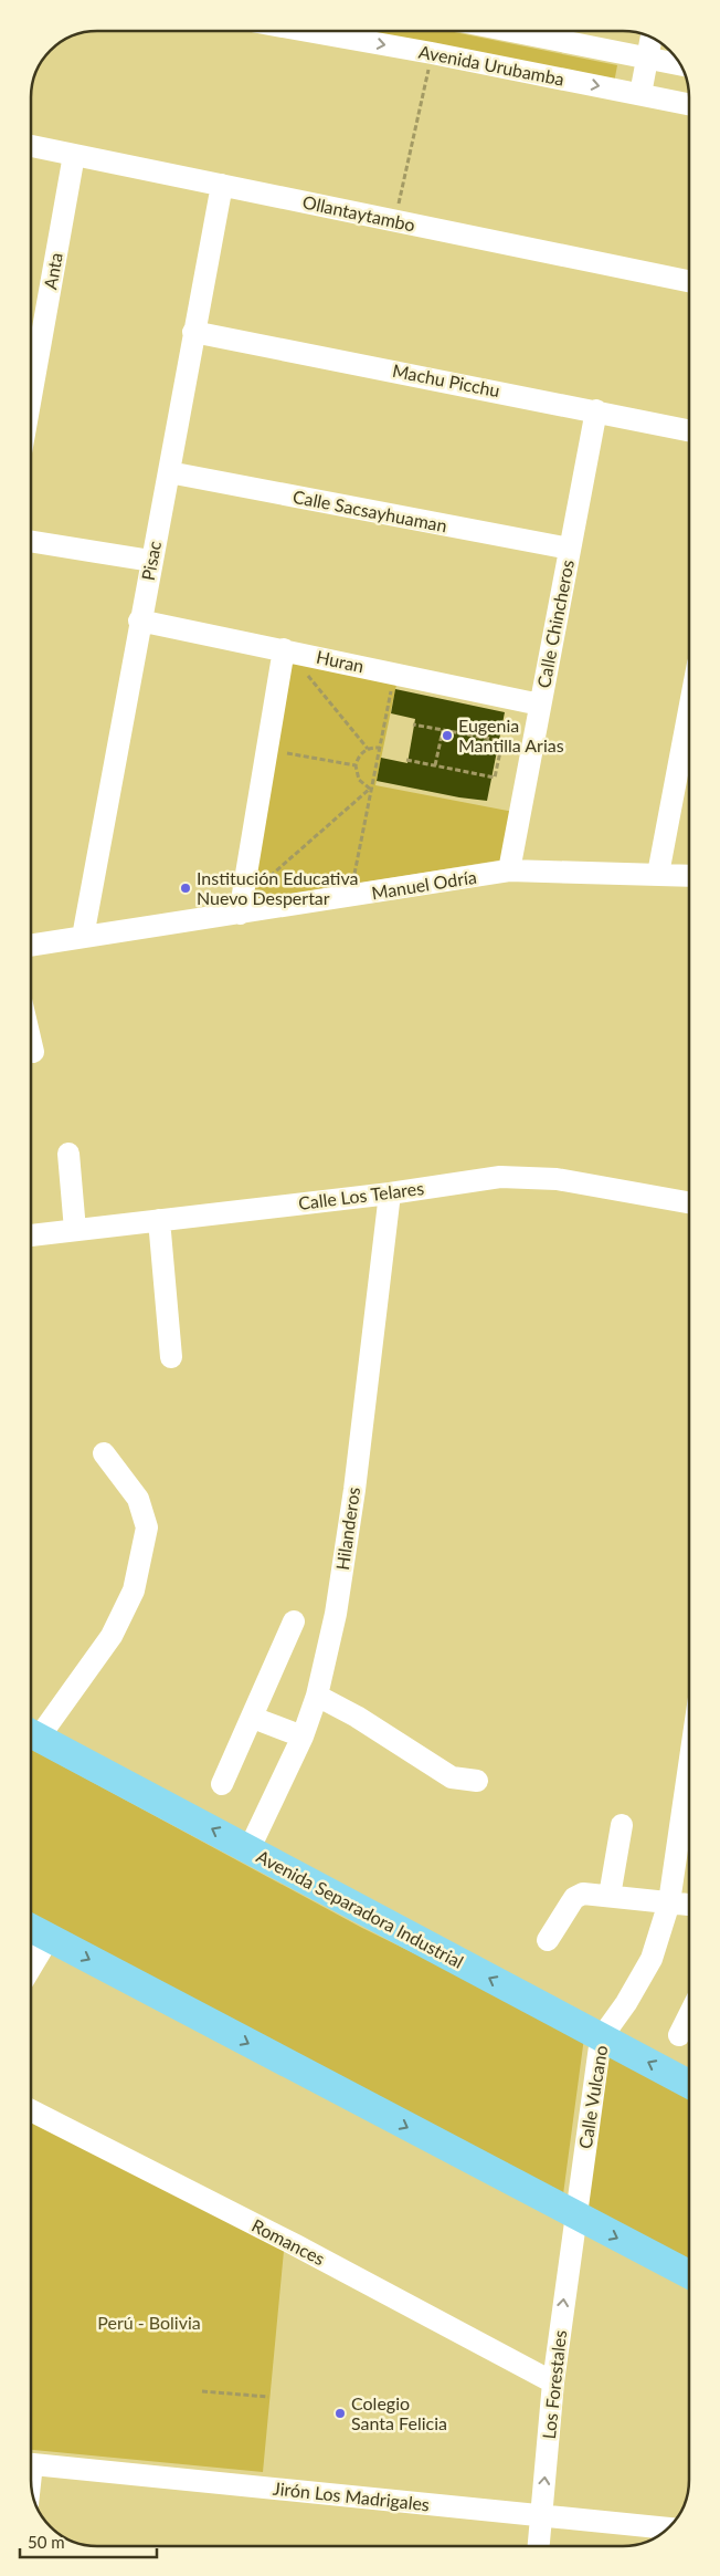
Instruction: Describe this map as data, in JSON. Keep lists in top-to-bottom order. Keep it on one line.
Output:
{"streets":{"main road":["Avenida Separadora Industrial"],"street":["Avenida Urubamba","Ollantaytambo","Anta","Machu Picchu","Calle Sacsayhuaman","Pisac","Calle Chincheros","Huran","Manuel Odría","Calle Los Telares","Hilanderos","Calle Vulcano","Romances","Los Forestales","Jirón Los Madrigales"]},"crossings":[["Ollantaytambo","Anta"],["Ollantaytambo","Pisac"],["Machu Picchu","Pisac"],["Machu Picchu","Calle Chincheros"],["Calle Sacsayhuaman","Pisac"],["Calle Sacsayhuaman","Calle Chincheros"],["Pisac","Huran"],["Pisac","Manuel Odría"],["Calle Chincheros","Huran"],["Calle Chincheros","Manuel Odría"],["Calle Los Telares","Hilanderos"],["Hilanderos","Avenida Separadora Industrial"],["Avenida Separadora Industrial","Calle Vulcano"],["Calle Vulcano","Los Forestales"],["Romances","Los Forestales"],["Los Forestales","Jirón Los Madrigales"]],"one_way":["Los Forestales"],"parks":["Perú - Bolivia"],"places":["Eugenia Mantilla Arias","Institución Educativa Nuevo Despertar","Colegio Santa Felicia"],"scale_bar":"50 m"}
